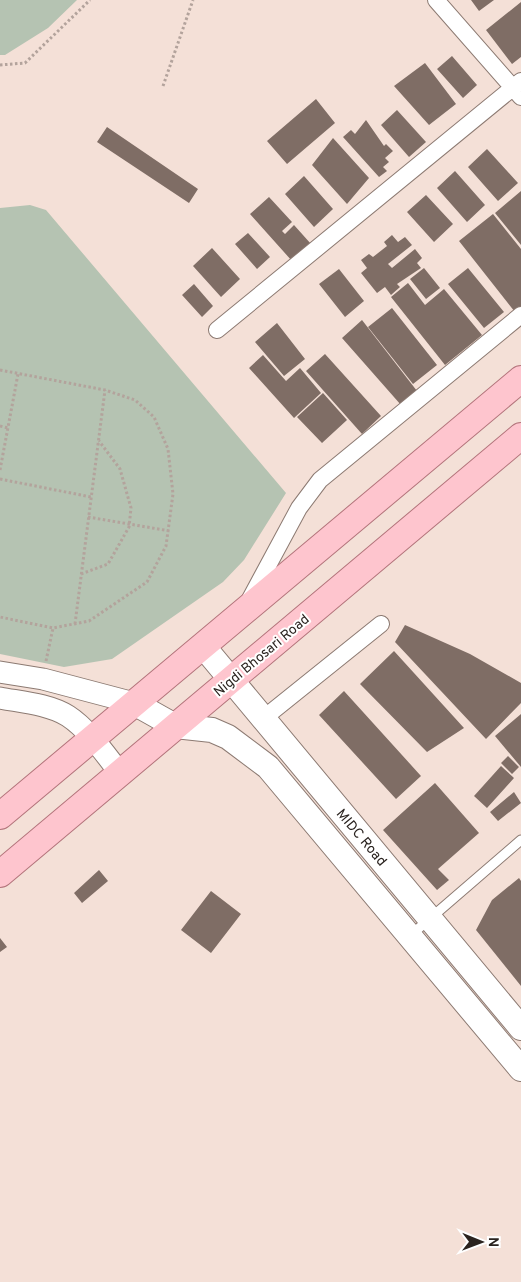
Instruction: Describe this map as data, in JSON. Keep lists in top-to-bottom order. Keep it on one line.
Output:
{"streets":{"main road":["Nigdi Bhosari Road","MIDC Road"]},"crossings":[["Nigdi Bhosari Road","MIDC Road"]],"north":"right"}
